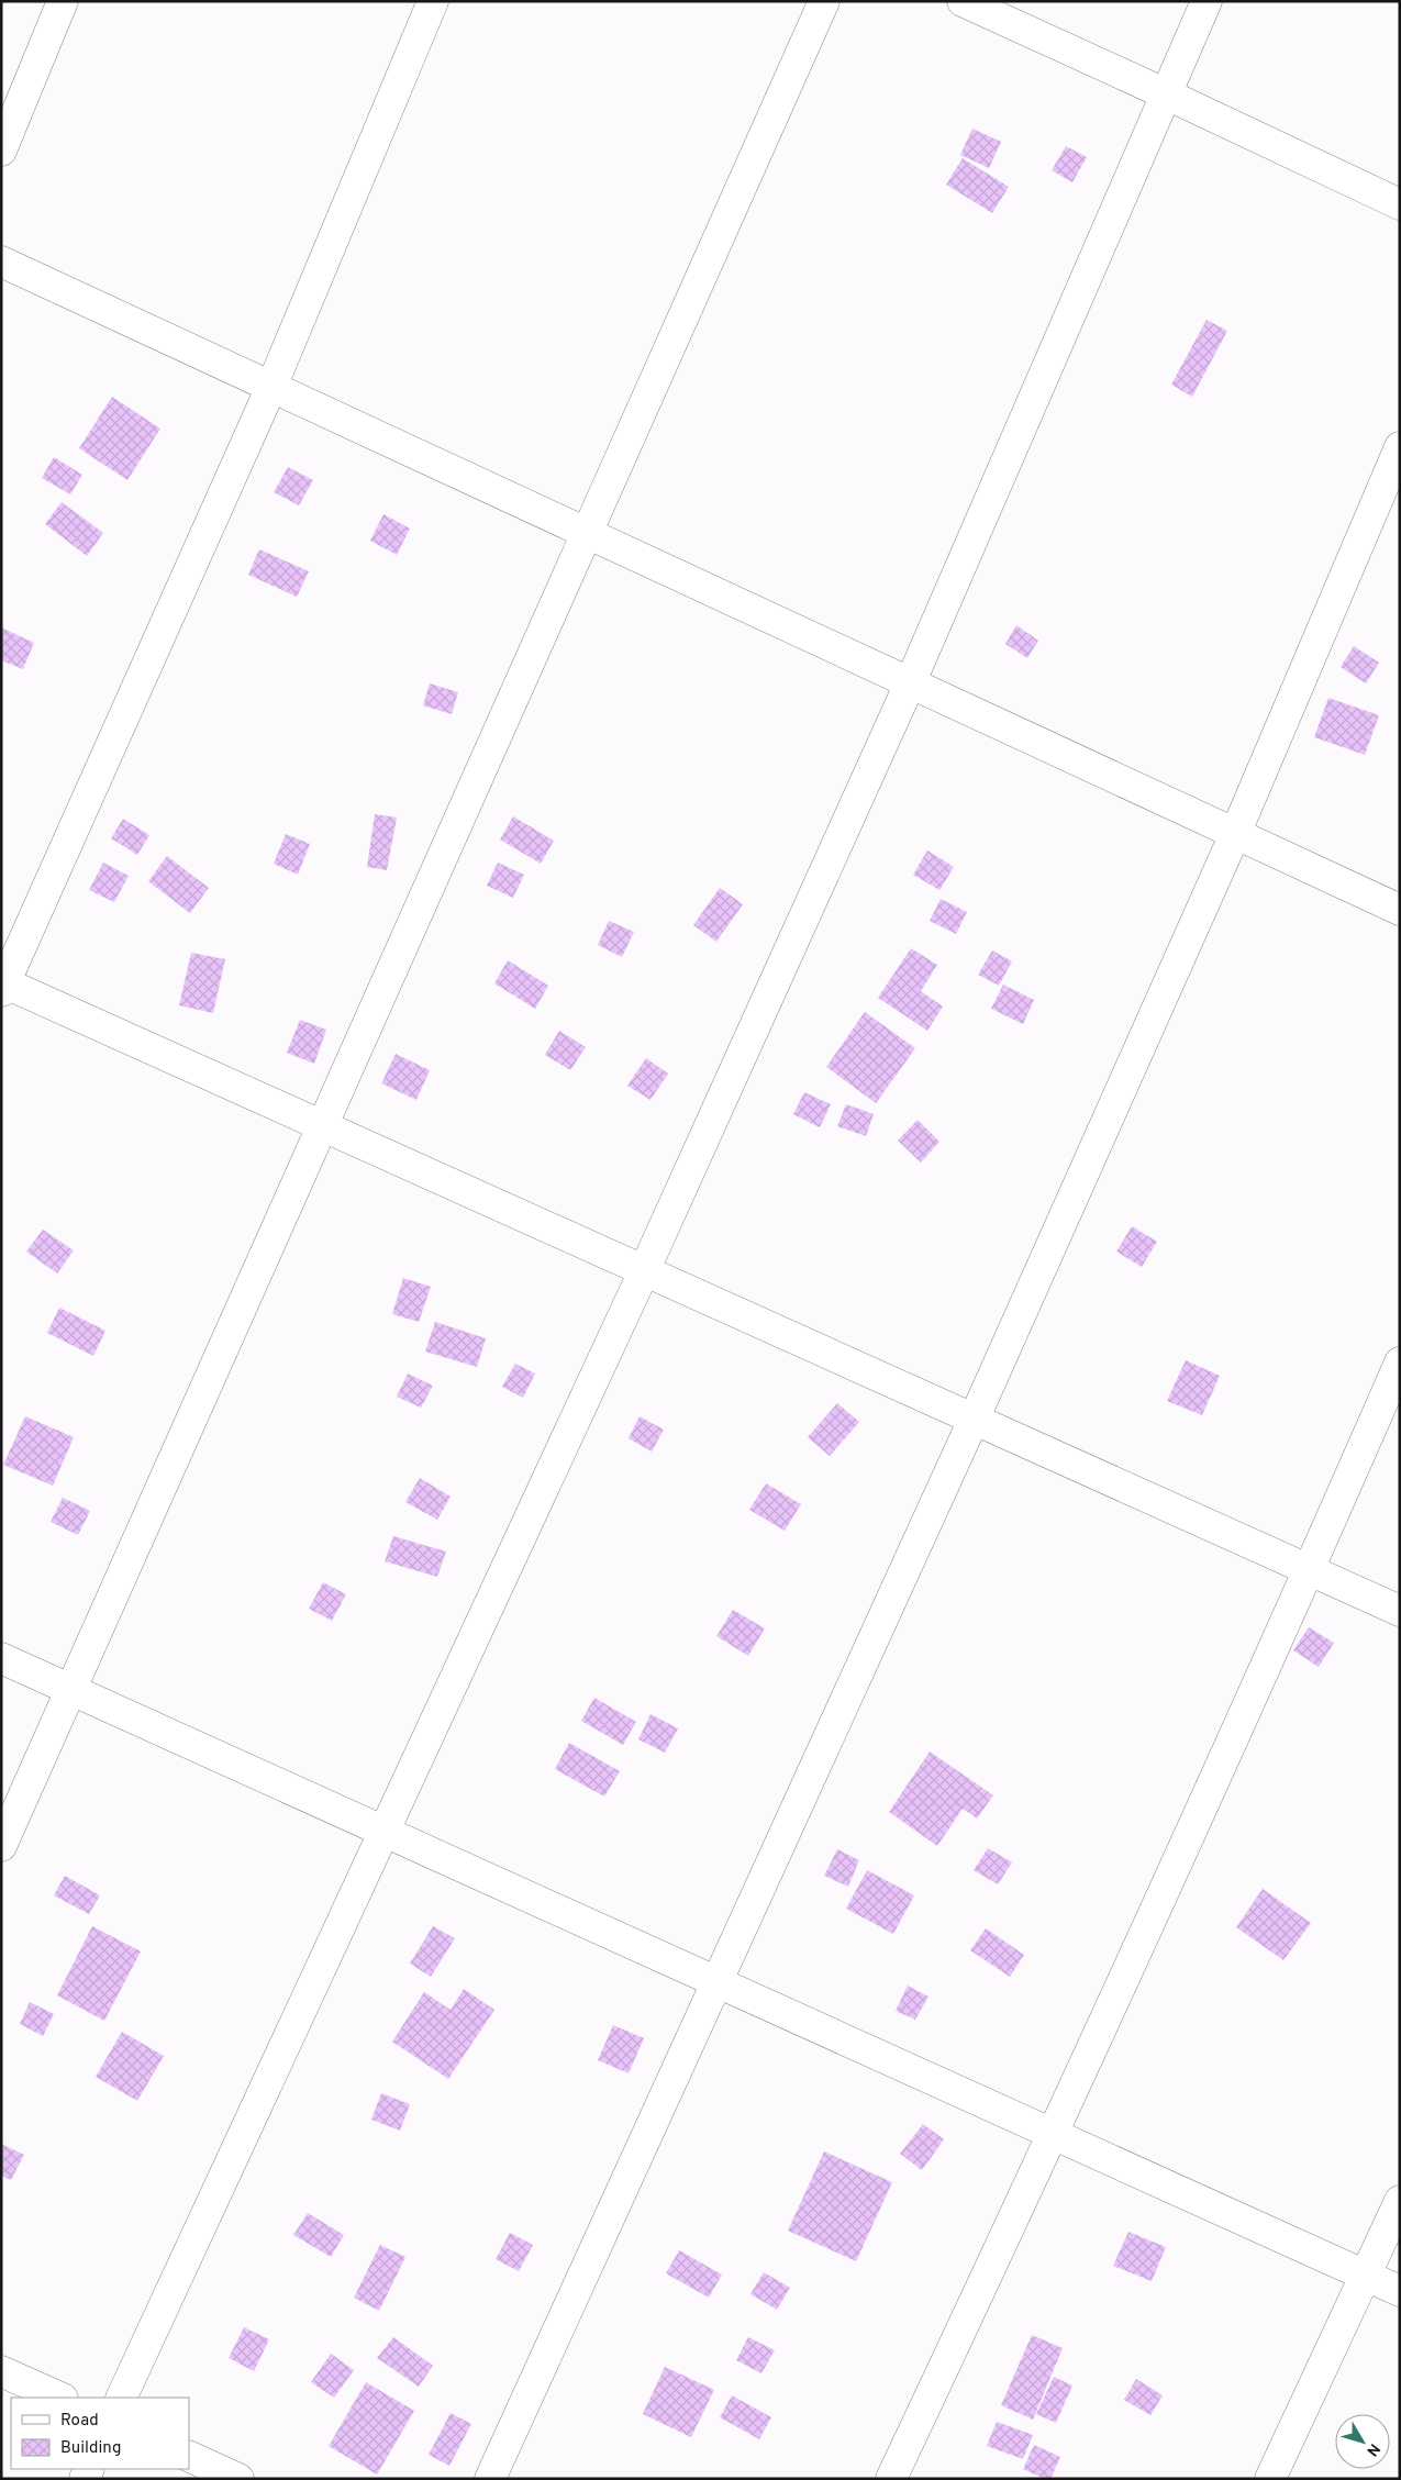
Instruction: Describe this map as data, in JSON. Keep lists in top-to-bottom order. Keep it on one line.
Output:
{"legend":["Road","Building"],"north":"bottom right"}
